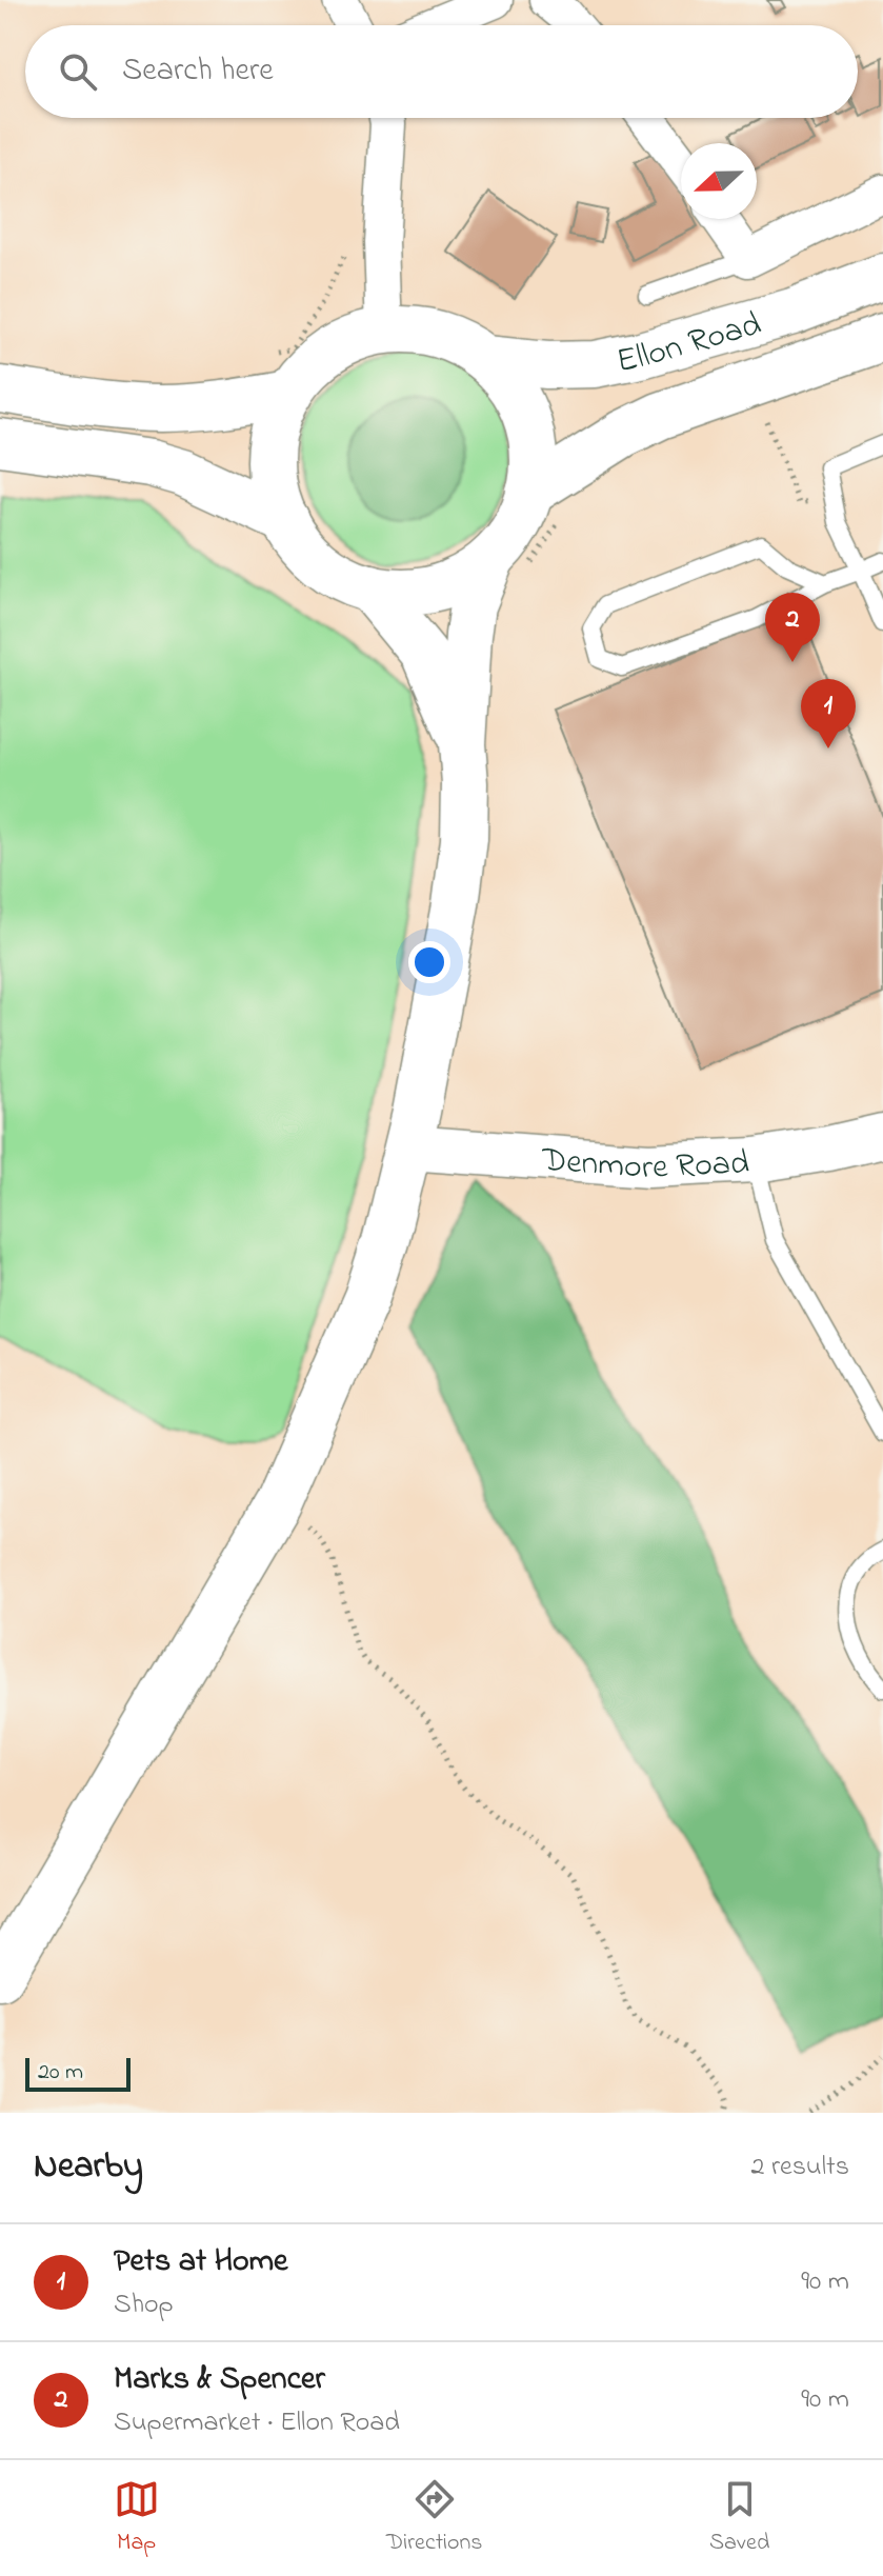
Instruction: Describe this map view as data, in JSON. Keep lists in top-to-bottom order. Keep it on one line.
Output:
{"streets":{"main road":["Ellon Road"],"street":["Denmore Road"]},"scale_bar":"20 m","north":"left","page":{"search":"Search here","pins":["2","1"],"scale":"20 m","heading":["Nearby","2 results"],"list":[{"mark":"1","name":"Pets at Home","note":"Shop","value":"90 m"},{"mark":"2","name":"Marks & Spencer","note":"Supermarket · Ellon Road","value":"90 m"}],"nav":["Map","Directions","Saved"]}}
